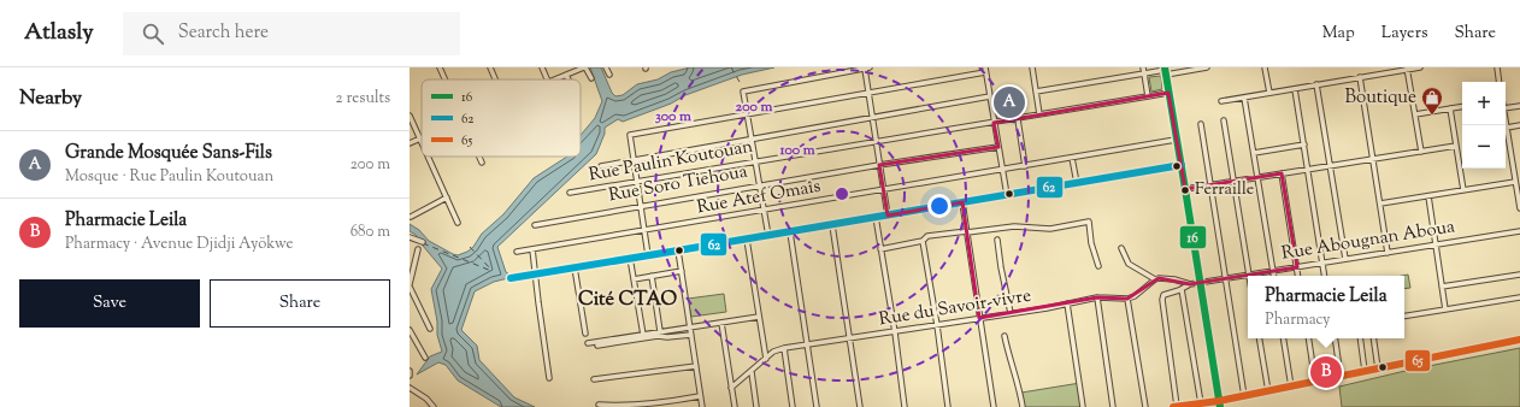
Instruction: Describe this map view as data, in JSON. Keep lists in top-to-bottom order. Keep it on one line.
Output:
{"streets":{"street":["Rue Paulin Koutouan","Rue Soro Tiehoua","Rue Atef Omaîs","Rue Abougnan Aboua","Rue du Savoir-vivre"]},"districts":["Cité CTAO"],"places":{"shop":["Boutique"],"other":["Ferraille"]},"lines":["transit line 16","transit line 62","transit line 65"],"legend":["16","62","65"],"page":{"header":"Atlasly","search":"Search here","nav":["Map","Layers","Share"],"heading":["Nearby","2 results"],"map_buttons":["+","−"],"pins":["A","B"],"list":[{"mark":"A","name":"Grande Mosquée Sans-Fils","note":"Mosque · Rue Paulin Koutouan","value":"200 m"},{"mark":"B","name":"Pharmacie Leila","note":"Pharmacy · Avenue Djidji Ayökwe","value":"680 m"}],"buttons":["Save","Share"],"popup":["Pharmacie Leila","Pharmacy"]},"rings":["200 m","300 m","100 m"]}
